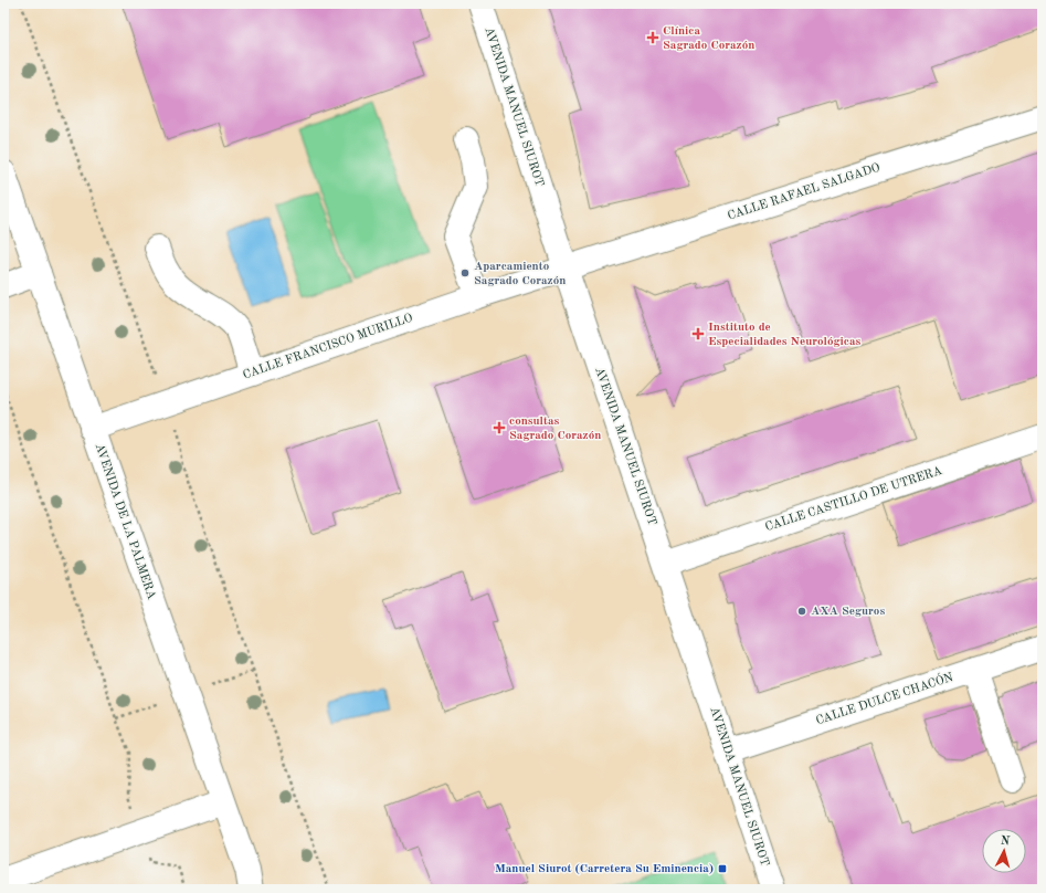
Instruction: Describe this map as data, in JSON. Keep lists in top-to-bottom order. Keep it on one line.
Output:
{"streets":{"street":["AVENIDA MANUEL SIUROT","CALLE RAFAEL SALGADO","CALLE FRANCISCO MURILLO","CALLE CASTILLO DE UTRERA","AVENIDA DE LA PALMERA","CALLE DULCE CHACÓN"]},"crossings":[["AVENIDA MANUEL SIUROT","CALLE RAFAEL SALGADO"],["AVENIDA MANUEL SIUROT","CALLE FRANCISCO MURILLO"],["AVENIDA MANUEL SIUROT","CALLE CASTILLO DE UTRERA"],["AVENIDA MANUEL SIUROT","CALLE DULCE CHACÓN"],["CALLE RAFAEL SALGADO","CALLE FRANCISCO MURILLO"],["CALLE FRANCISCO MURILLO","AVENIDA DE LA PALMERA"]],"places":{"health":["Clínica Sagrado Corazón","Instituto de Especialidades Neurológicas","consultas Sagrado Corazón"],"other":["Aparcamiento Sagrado Corazón","AXA Seguros"],"transit":["Manuel Siurot (Carretera Su Eminencia)"]},"north":"top"}
